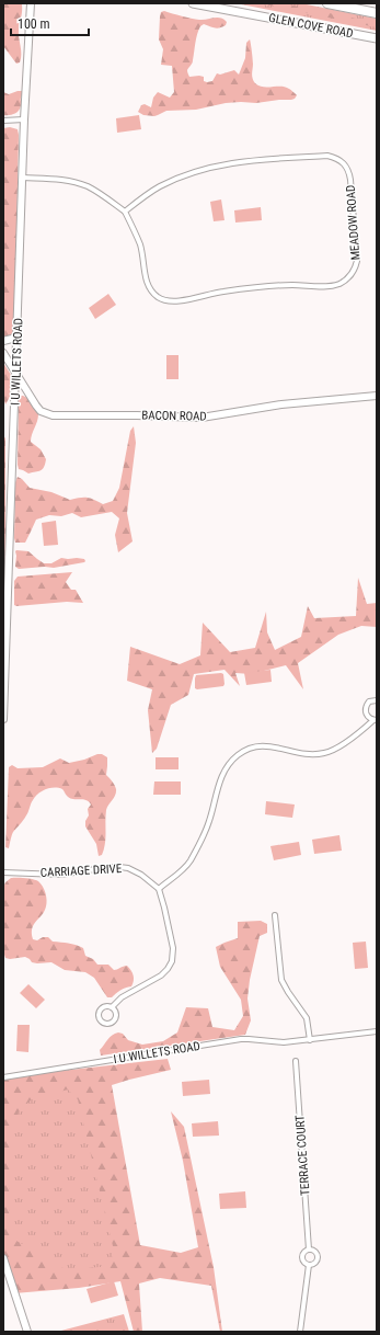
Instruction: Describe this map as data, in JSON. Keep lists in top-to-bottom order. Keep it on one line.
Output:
{"streets":{"main road":["GLEN COVE ROAD"],"street":["MEADOW ROAD","I U WILLETS ROAD","BACON ROAD","CARRIAGE DRIVE","TERRACE COURT"]},"crossings":[["MEADOW ROAD","I U WILLETS ROAD"],["I U WILLETS ROAD","BACON ROAD"]],"scale_bar":"100 m"}
